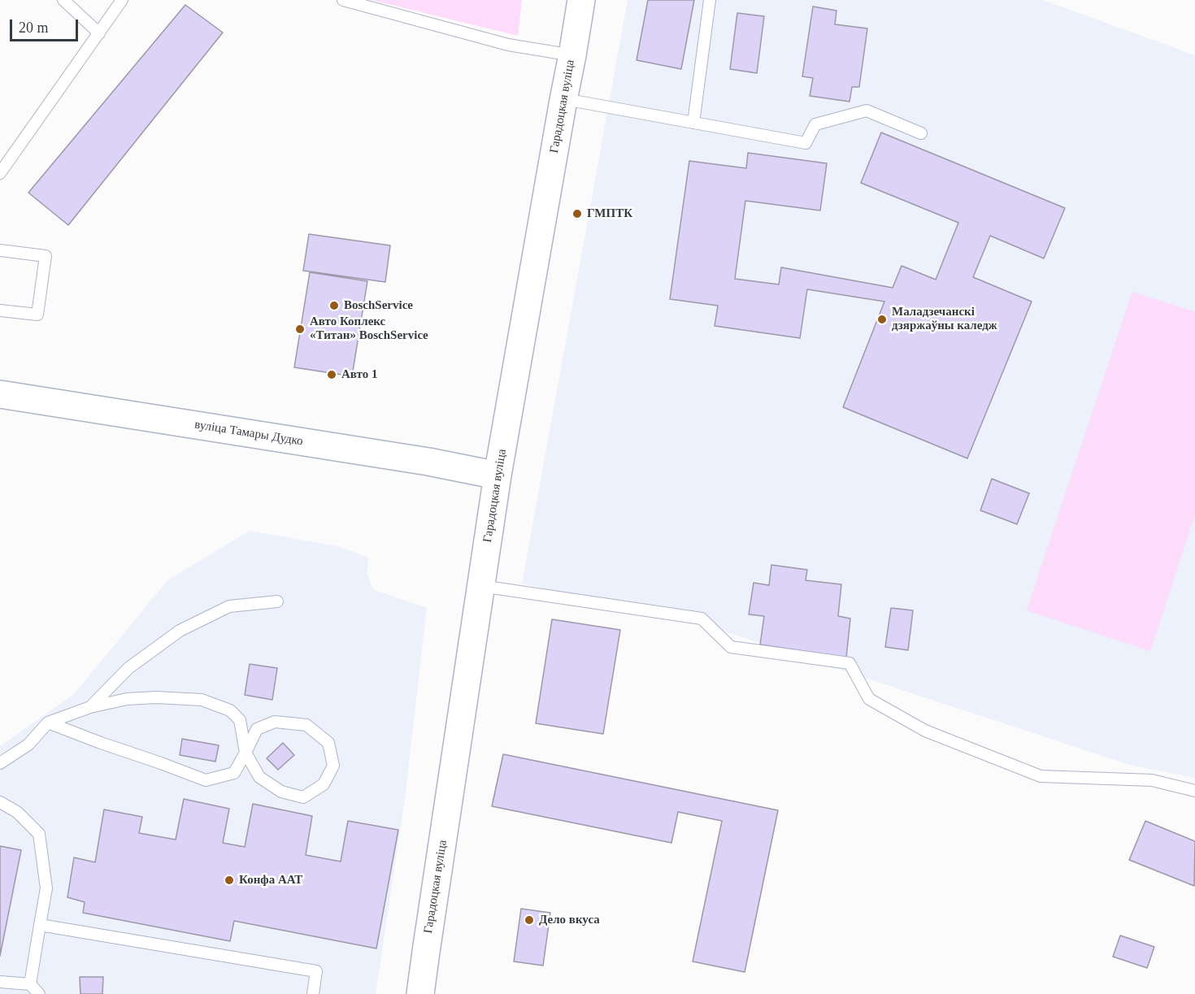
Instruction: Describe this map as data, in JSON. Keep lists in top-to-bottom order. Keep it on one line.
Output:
{"streets":{"street":["Гарадоцкая вуліца","вуліца Тамары Дудко"]},"crossings":[["Гарадоцкая вуліца","вуліца Тамары Дудко"]],"places":["ГМПТК","BoschService","Маладзечанскі дзяржаўны каледж","Авто Коплекс «Титан» BoschService","Авто 1","Конфа ААТ","Дело вкуса"],"scale_bar":"20 m"}
